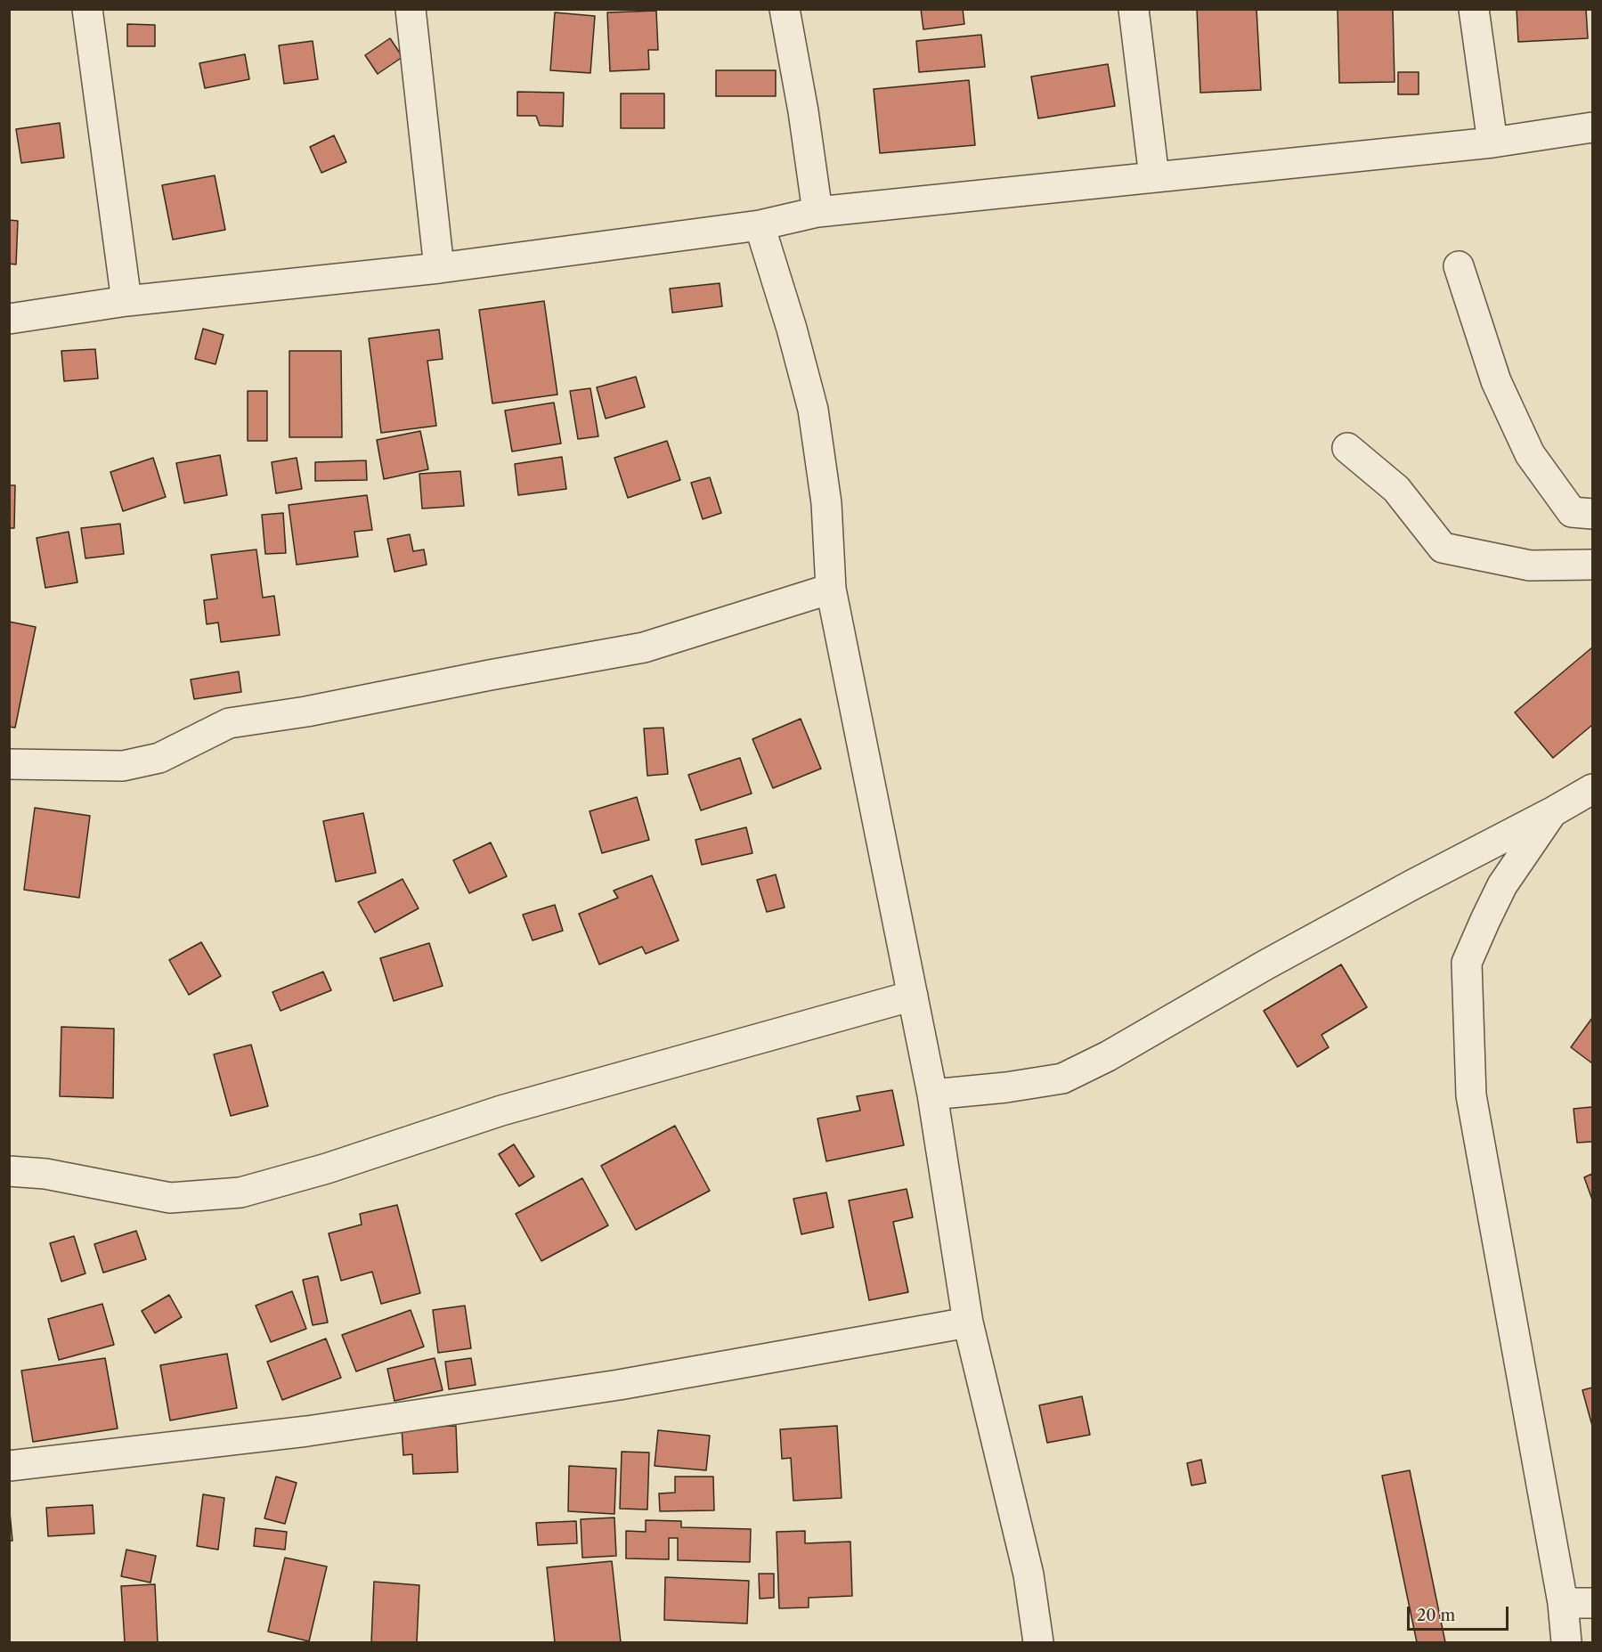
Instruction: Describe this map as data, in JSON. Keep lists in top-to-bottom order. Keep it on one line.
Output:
{"scale_bar":"20 m"}
